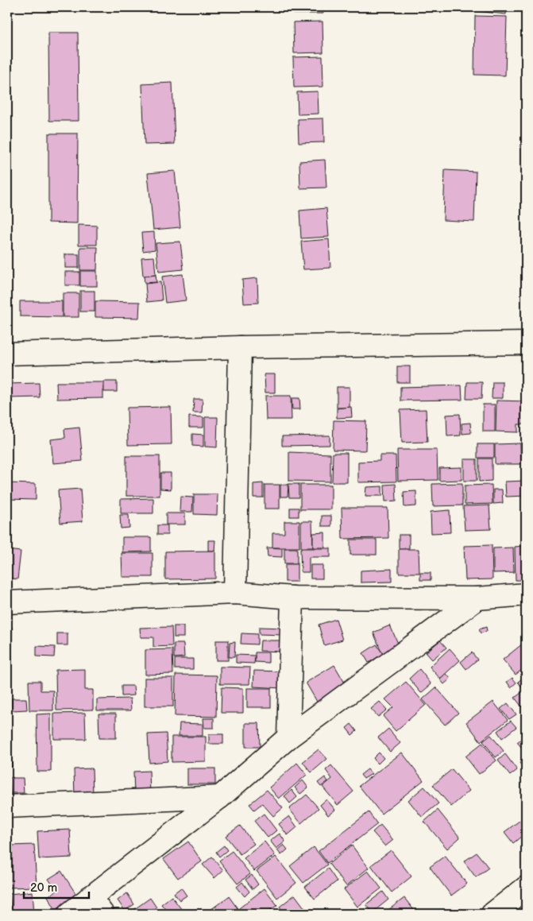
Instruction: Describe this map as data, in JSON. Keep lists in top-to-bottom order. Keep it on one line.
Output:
{"scale_bar":"20 m"}
